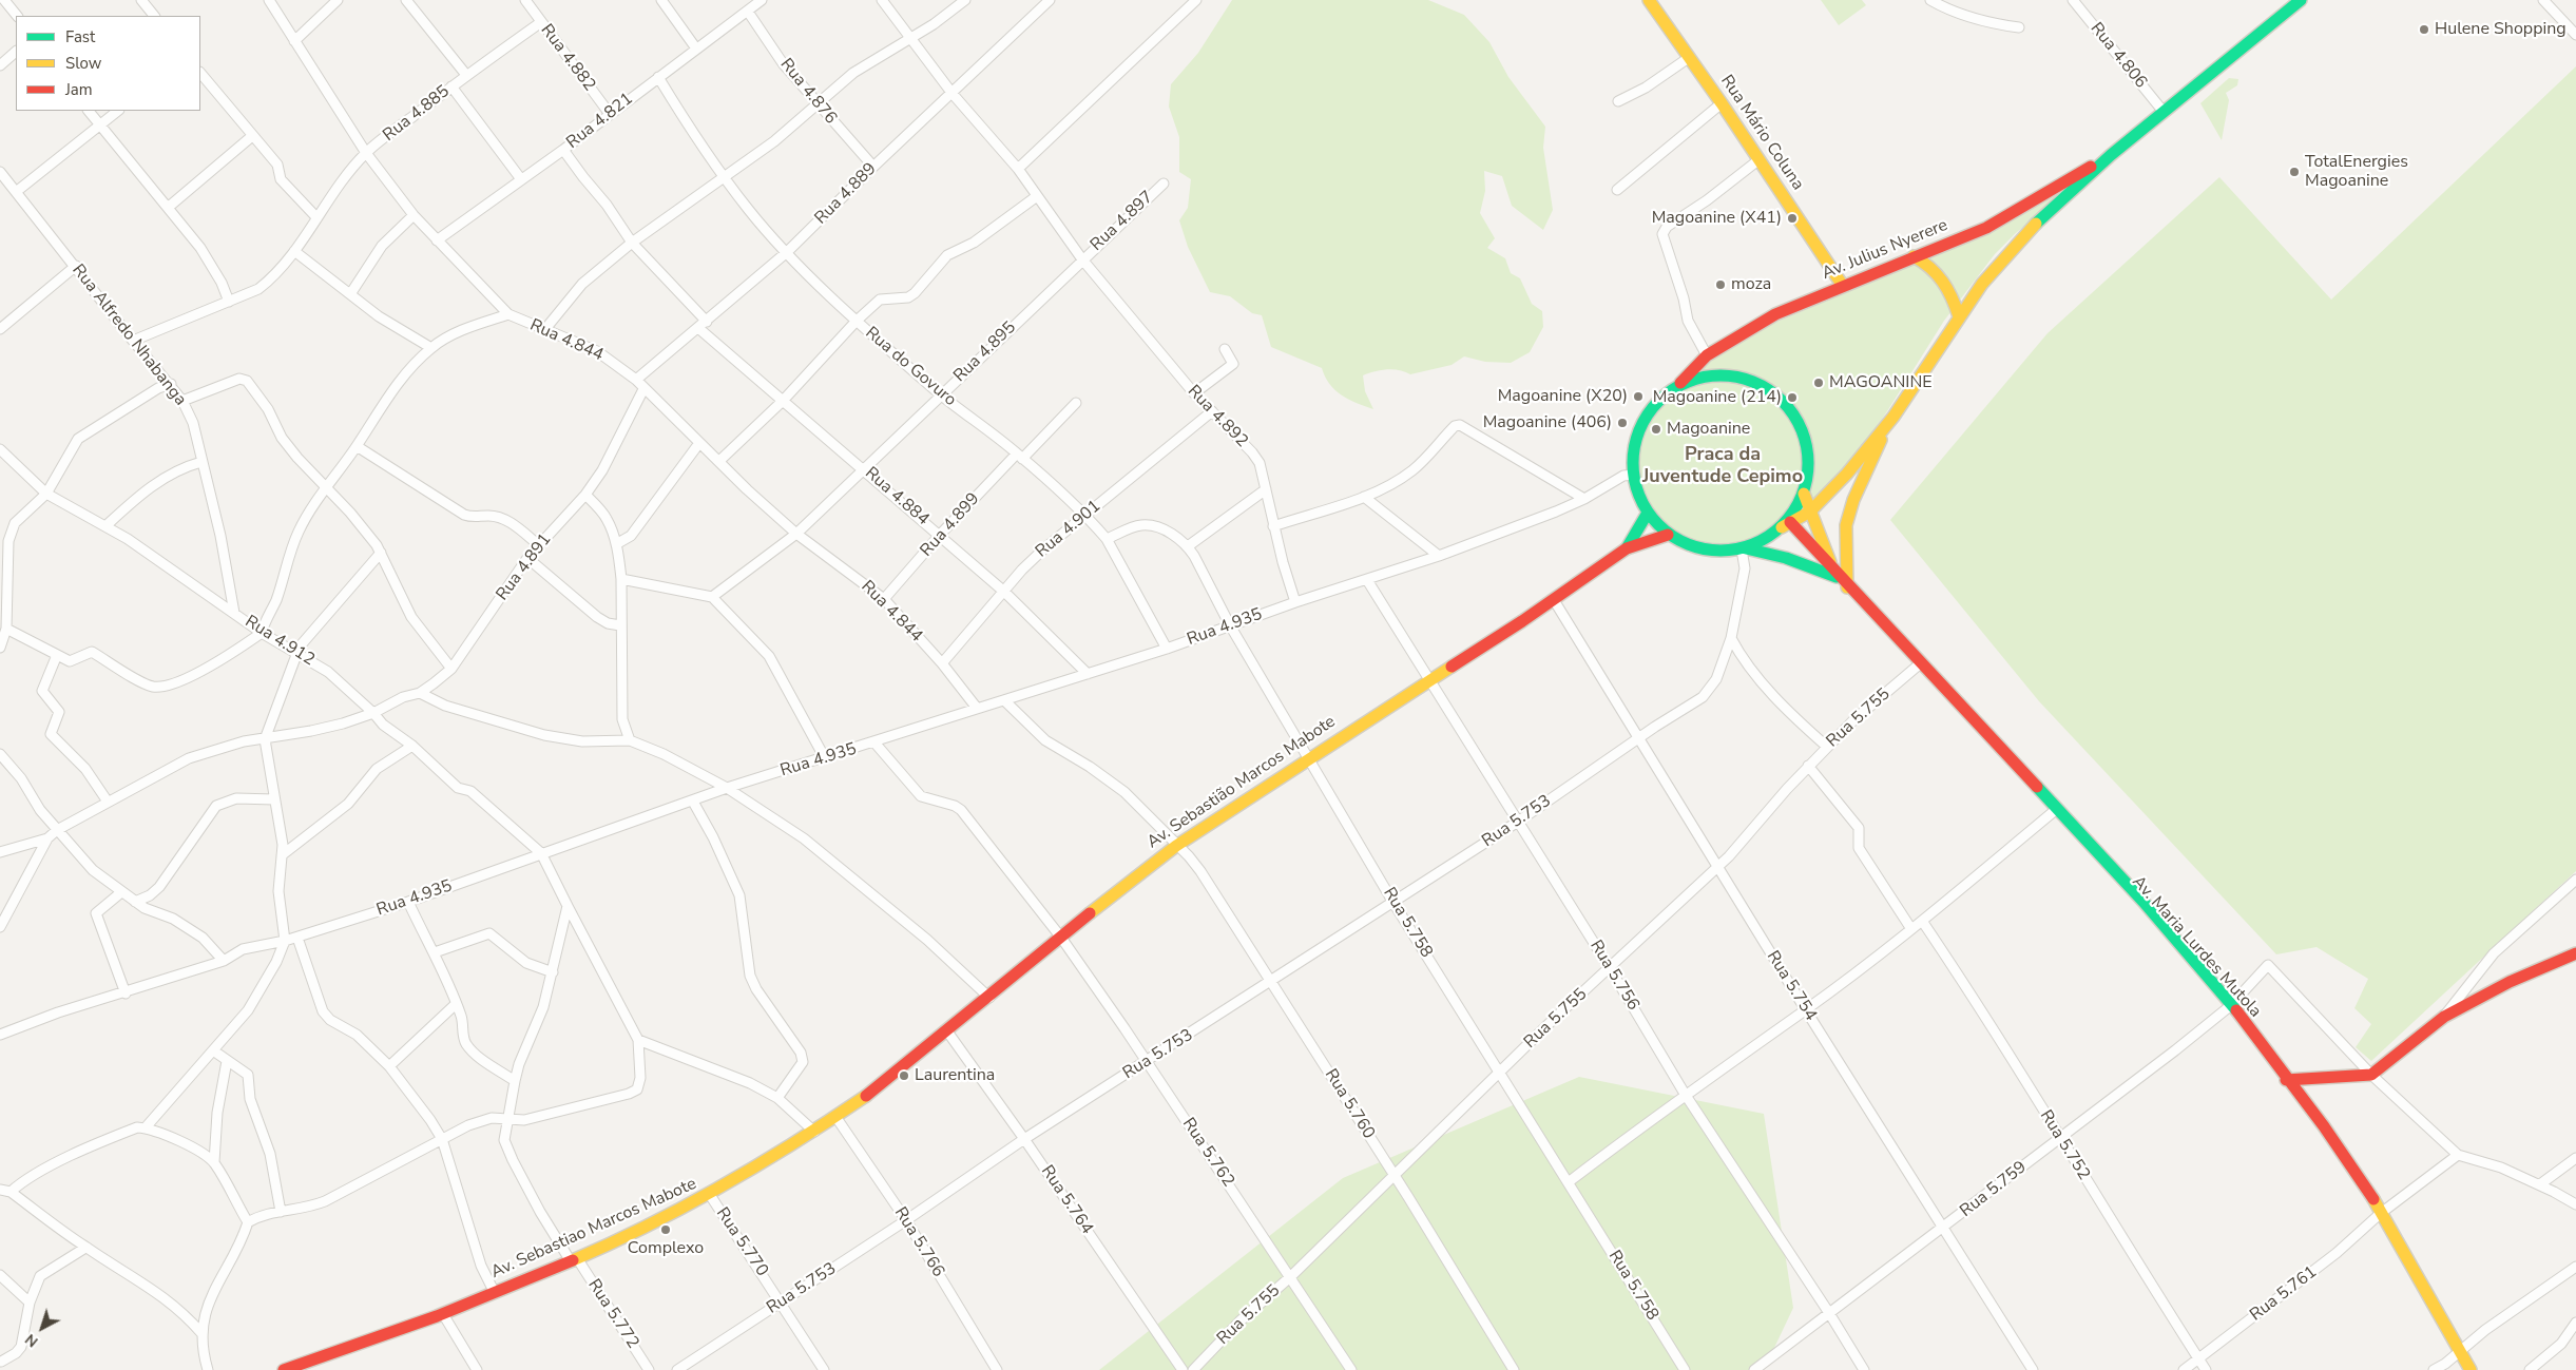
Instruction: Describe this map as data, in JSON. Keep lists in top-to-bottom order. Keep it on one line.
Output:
{"streets":{"main road":["Rua Mário Coluna","Av. Julius Nyerere","Av. Sebastião Marcos Mabote","Av. Maria Lurdes Mutola","Av. Sebastiao Marcos Mabote"],"street":["Rua 4.806","Rua 4.882","Rua 4.876","Rua 4.885","Rua 4.821","Rua 4.889","Rua 4.897","Rua Alfredo Nhabanga","Rua 4.844","Rua 4.895","Rua do Govuro","Rua 4.892","Rua 4.884","Rua 4.899","Rua 4.901","Rua 4.891","Rua 4.935","Rua 4.912","Rua 5.755","Rua 5.753","Rua 5.758","Rua 5.756","Rua 5.754","Rua 5.760","Rua 5.752","Rua 5.762","Rua 5.759","Rua 5.764","Rua 5.770","Rua 5.766","Rua 5.761","Rua 5.772"]},"crossings":[["Rua 4.806","Av. Julius Nyerere"],["Rua 4.882","Rua 4.885"],["Rua 4.882","Rua 4.821"],["Rua 4.876","Rua 4.821"],["Rua 4.876","Rua 4.889"],["Rua 4.885","Rua Alfredo Nhabanga"],["Rua 4.885","Rua 4.844"],["Rua 4.821","Rua 4.844"],["Rua 4.821","Rua do Govuro"],["Rua Mário Coluna","Av. Julius Nyerere"],["Rua 4.889","Rua 4.844"],["Rua 4.889","Rua do Govuro"],["Rua 4.889","Rua 4.892"],["Rua 4.889","Rua 4.884"],["Rua 4.897","Rua 4.895"],["Rua 4.897","Rua 4.892"],["Av. Julius Nyerere","Rua 4.935"],["Av. Julius Nyerere","Av. Sebastião Marcos Mabote"],["Av. Julius Nyerere","Rua 5.753"],["Rua Alfredo Nhabanga","Rua 4.912"],["Rua 4.844","Rua 4.895"],["Rua 4.844","Rua 4.899"],["Rua 4.844","Rua 4.901"],["Rua 4.844","Rua 4.891"],["Rua 4.844","Rua 4.935"],["Rua 4.895","Rua do Govuro"],["Rua 4.895","Rua 4.892"],["Rua 4.895","Rua 4.884"],["Rua do Govuro","Rua 4.899"],["Rua do Govuro","Rua 4.901"],["Rua do Govuro","Rua 4.935"],["Rua do Govuro","Rua 5.758"],["Rua 4.892","Rua 4.901"],["Rua 4.892","Rua 4.935"],["Rua 4.884","Rua 4.899"],["Rua 4.884","Rua 4.901"],["Rua 4.884","Rua 4.935"],["Rua 4.891","Rua 4.912"],["Rua 4.935","Rua 4.912"],["Rua 4.935","Av. Sebastião Marcos Mabote"],["Rua 4.935","Rua 5.753"],["Rua 4.935","Rua 5.758"],["Rua 4.935","Rua 5.756"],["Rua 4.935","Rua 5.760"],["Rua 4.935","Rua 5.762"],["Rua 5.755","Rua 5.758"],["Rua 5.755","Av. Maria Lurdes Mutola"],["Rua 5.755","Rua 5.756"],["Rua 5.755","Rua 5.754"],["Rua 5.755","Rua 5.760"],["Rua 5.755","Rua 5.762"],["Av. Sebastião Marcos Mabote","Rua 5.753"],["Av. Sebastião Marcos Mabote","Rua 5.758"],["Av. Sebastião Marcos Mabote","Rua 5.756"],["Av. Sebastião Marcos Mabote","Rua 5.754"],["Av. Sebastião Marcos Mabote","Rua 5.760"],["Av. Sebastião Marcos Mabote","Rua 5.762"],["Av. Sebastião Marcos Mabote","Rua 5.764"],["Av. Sebastião Marcos Mabote","Av. Sebastiao Marcos Mabote"],["Rua 5.753","Rua 5.758"],["Rua 5.753","Rua 5.756"],["Rua 5.753","Rua 5.754"],["Rua 5.753","Rua 5.760"],["Rua 5.753","Rua 5.762"],["Rua 5.753","Rua 5.764"],["Rua 5.753","Rua 5.770"],["Rua 5.753","Rua 5.766"],["Av. Maria Lurdes Mutola","Rua 5.759"],["Av. Maria Lurdes Mutola","Rua 5.761"],["Rua 5.756","Rua 5.759"],["Rua 5.754","Rua 5.759"],["Rua 5.752","Rua 5.759"],["Rua 5.752","Rua 5.761"],["Av. Sebastiao Marcos Mabote","Rua 5.770"],["Av. Sebastiao Marcos Mabote","Rua 5.766"],["Av. Sebastiao Marcos Mabote","Rua 5.772"]],"districts":["Praca da Juventude Cepimo"],"places":["Hulene Shopping","TotalEnergies Magoanine","Magoanine (X41)","moza","MAGOANINE","Magoanine (X20)","Magoanine (214)","Magoanine (406)","Magoanine","Laurentina","Complexo"],"legend":["Fast","Slow","Jam"],"north":"bottom left"}
